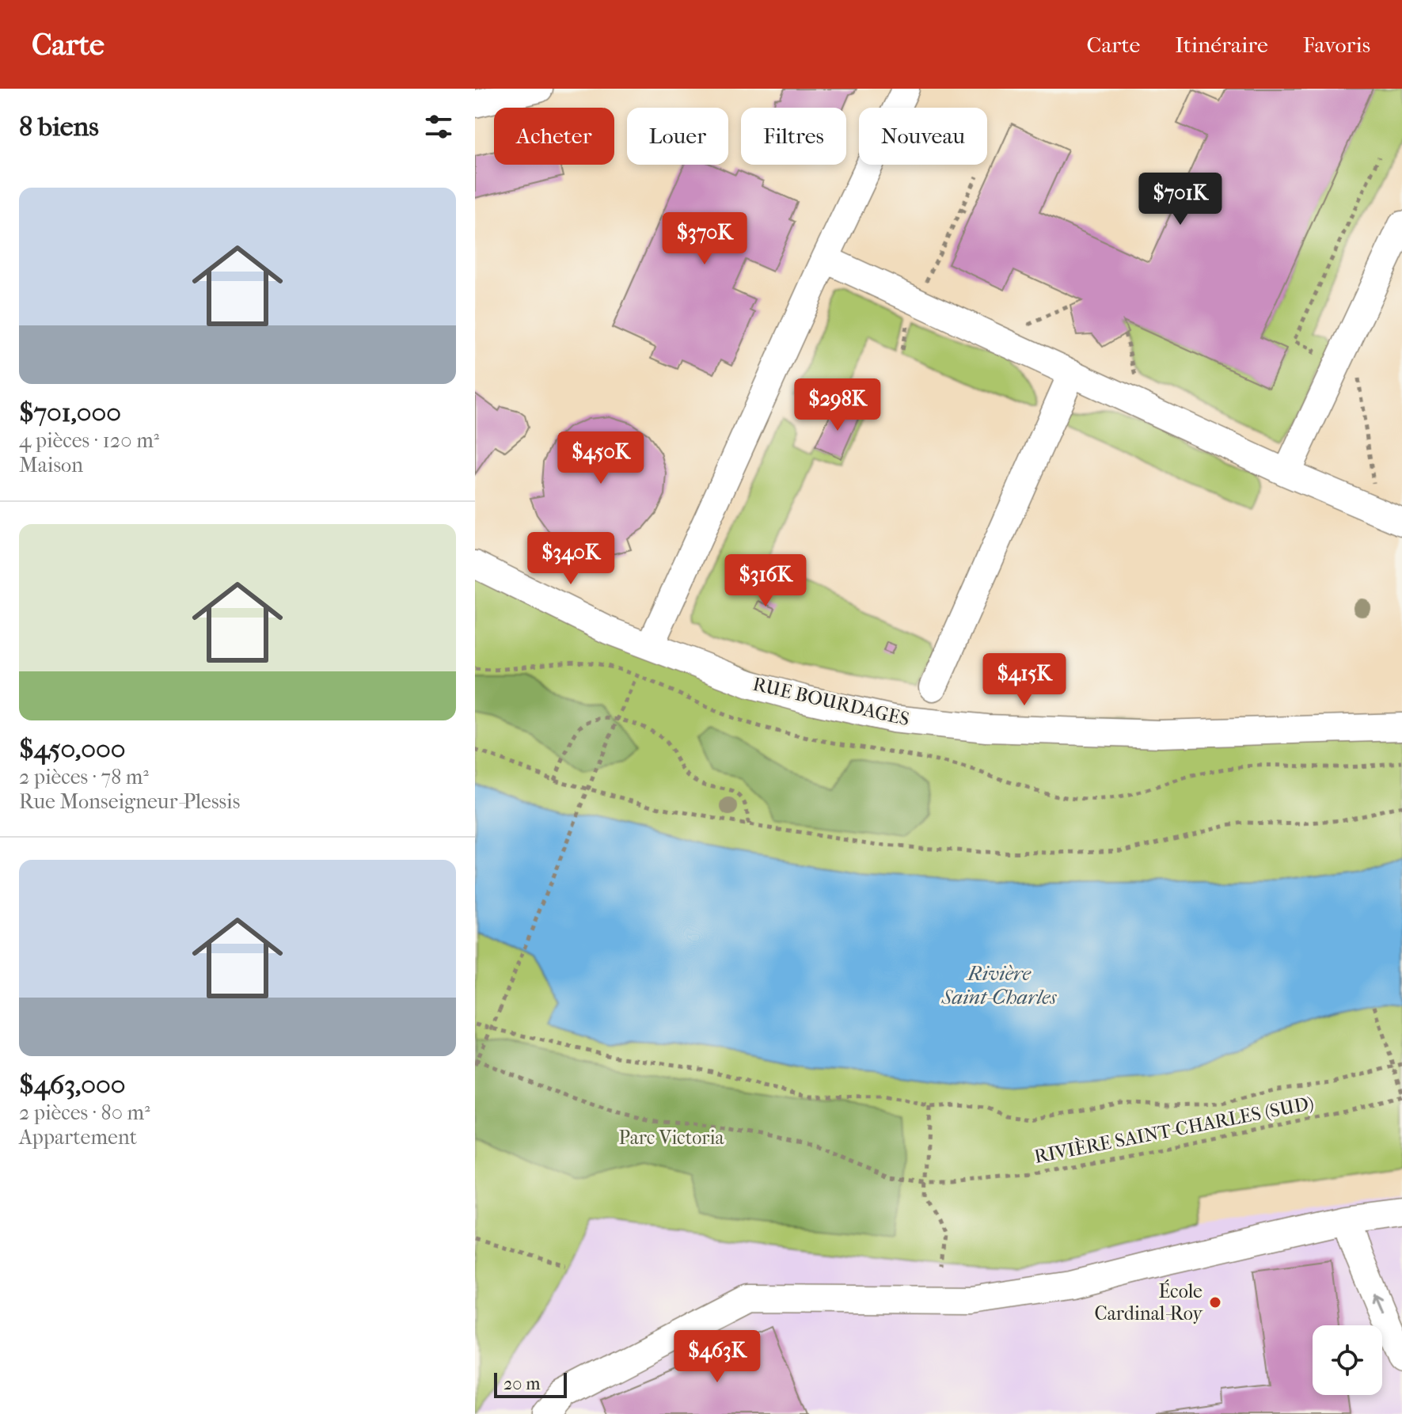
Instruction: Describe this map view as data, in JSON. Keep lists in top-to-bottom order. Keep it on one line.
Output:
{"streets":{"street":["RUE BOURDAGES"],"path":["RIVIÈRE SAINT-CHARLES (SUD)"]},"water":["Rivière Saint-Charles"],"parks":["Parc Victoria"],"places":["École Cardinal-Roy"],"scale_bar":"20 m","page":{"header":"Carte","nav":["Carte","Itinéraire","Favoris"],"heading":"8 biens","chip":["Acheter","Louer","Filtres","Nouveau"],"list":[{"name":"$701,000","note":"4 pièces · 120 m² · Maison"},{"name":"$450,000","note":"2 pièces · 78 m² · Rue Monseigneur-Plessis"},{"name":"$463,000","note":"2 pièces · 80 m² · Appartement"}],"price":["$701K","$370K","$298K","$450K","$340K","$316K","$415K","$463K"],"scale":"20 m"}}
